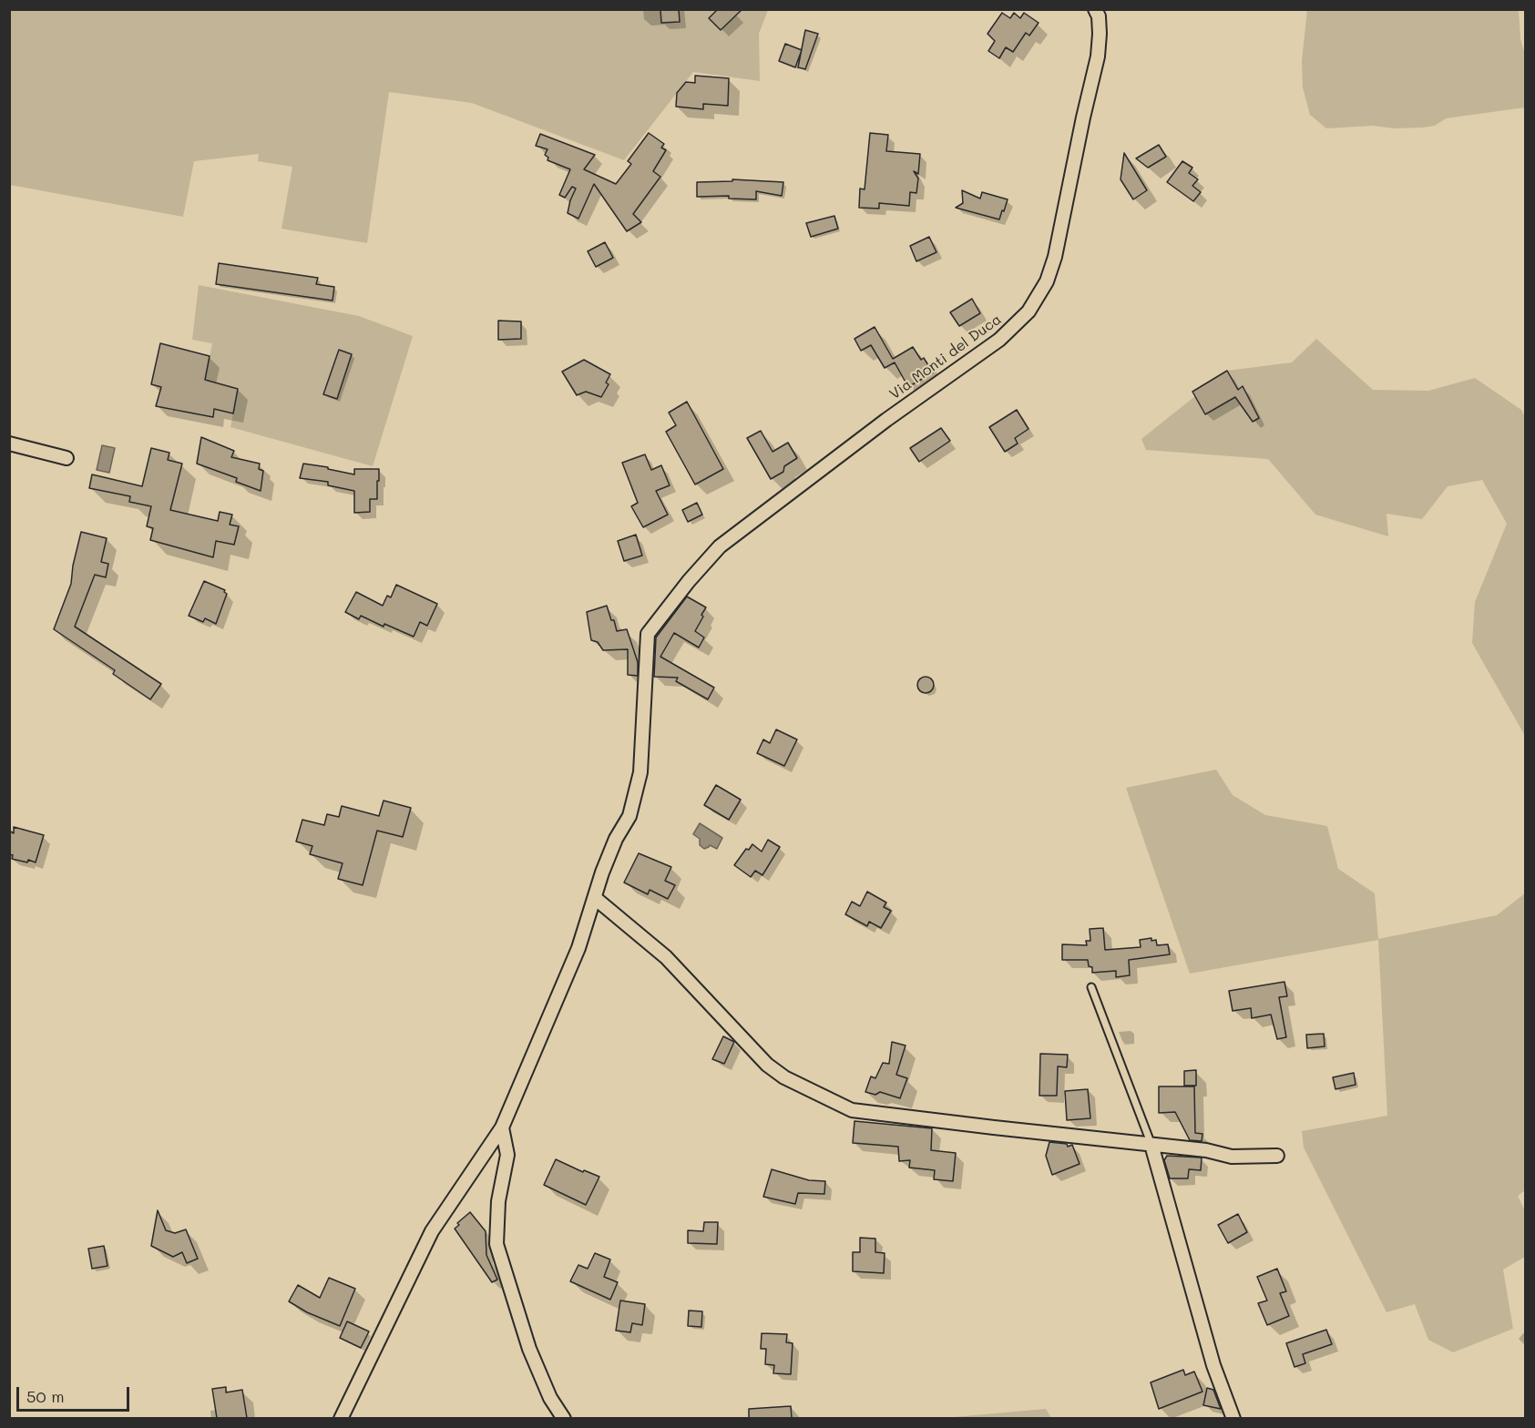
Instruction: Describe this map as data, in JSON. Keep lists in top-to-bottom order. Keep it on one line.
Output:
{"streets":{"street":["Via Monti del Duca"]},"scale_bar":"50 m"}
